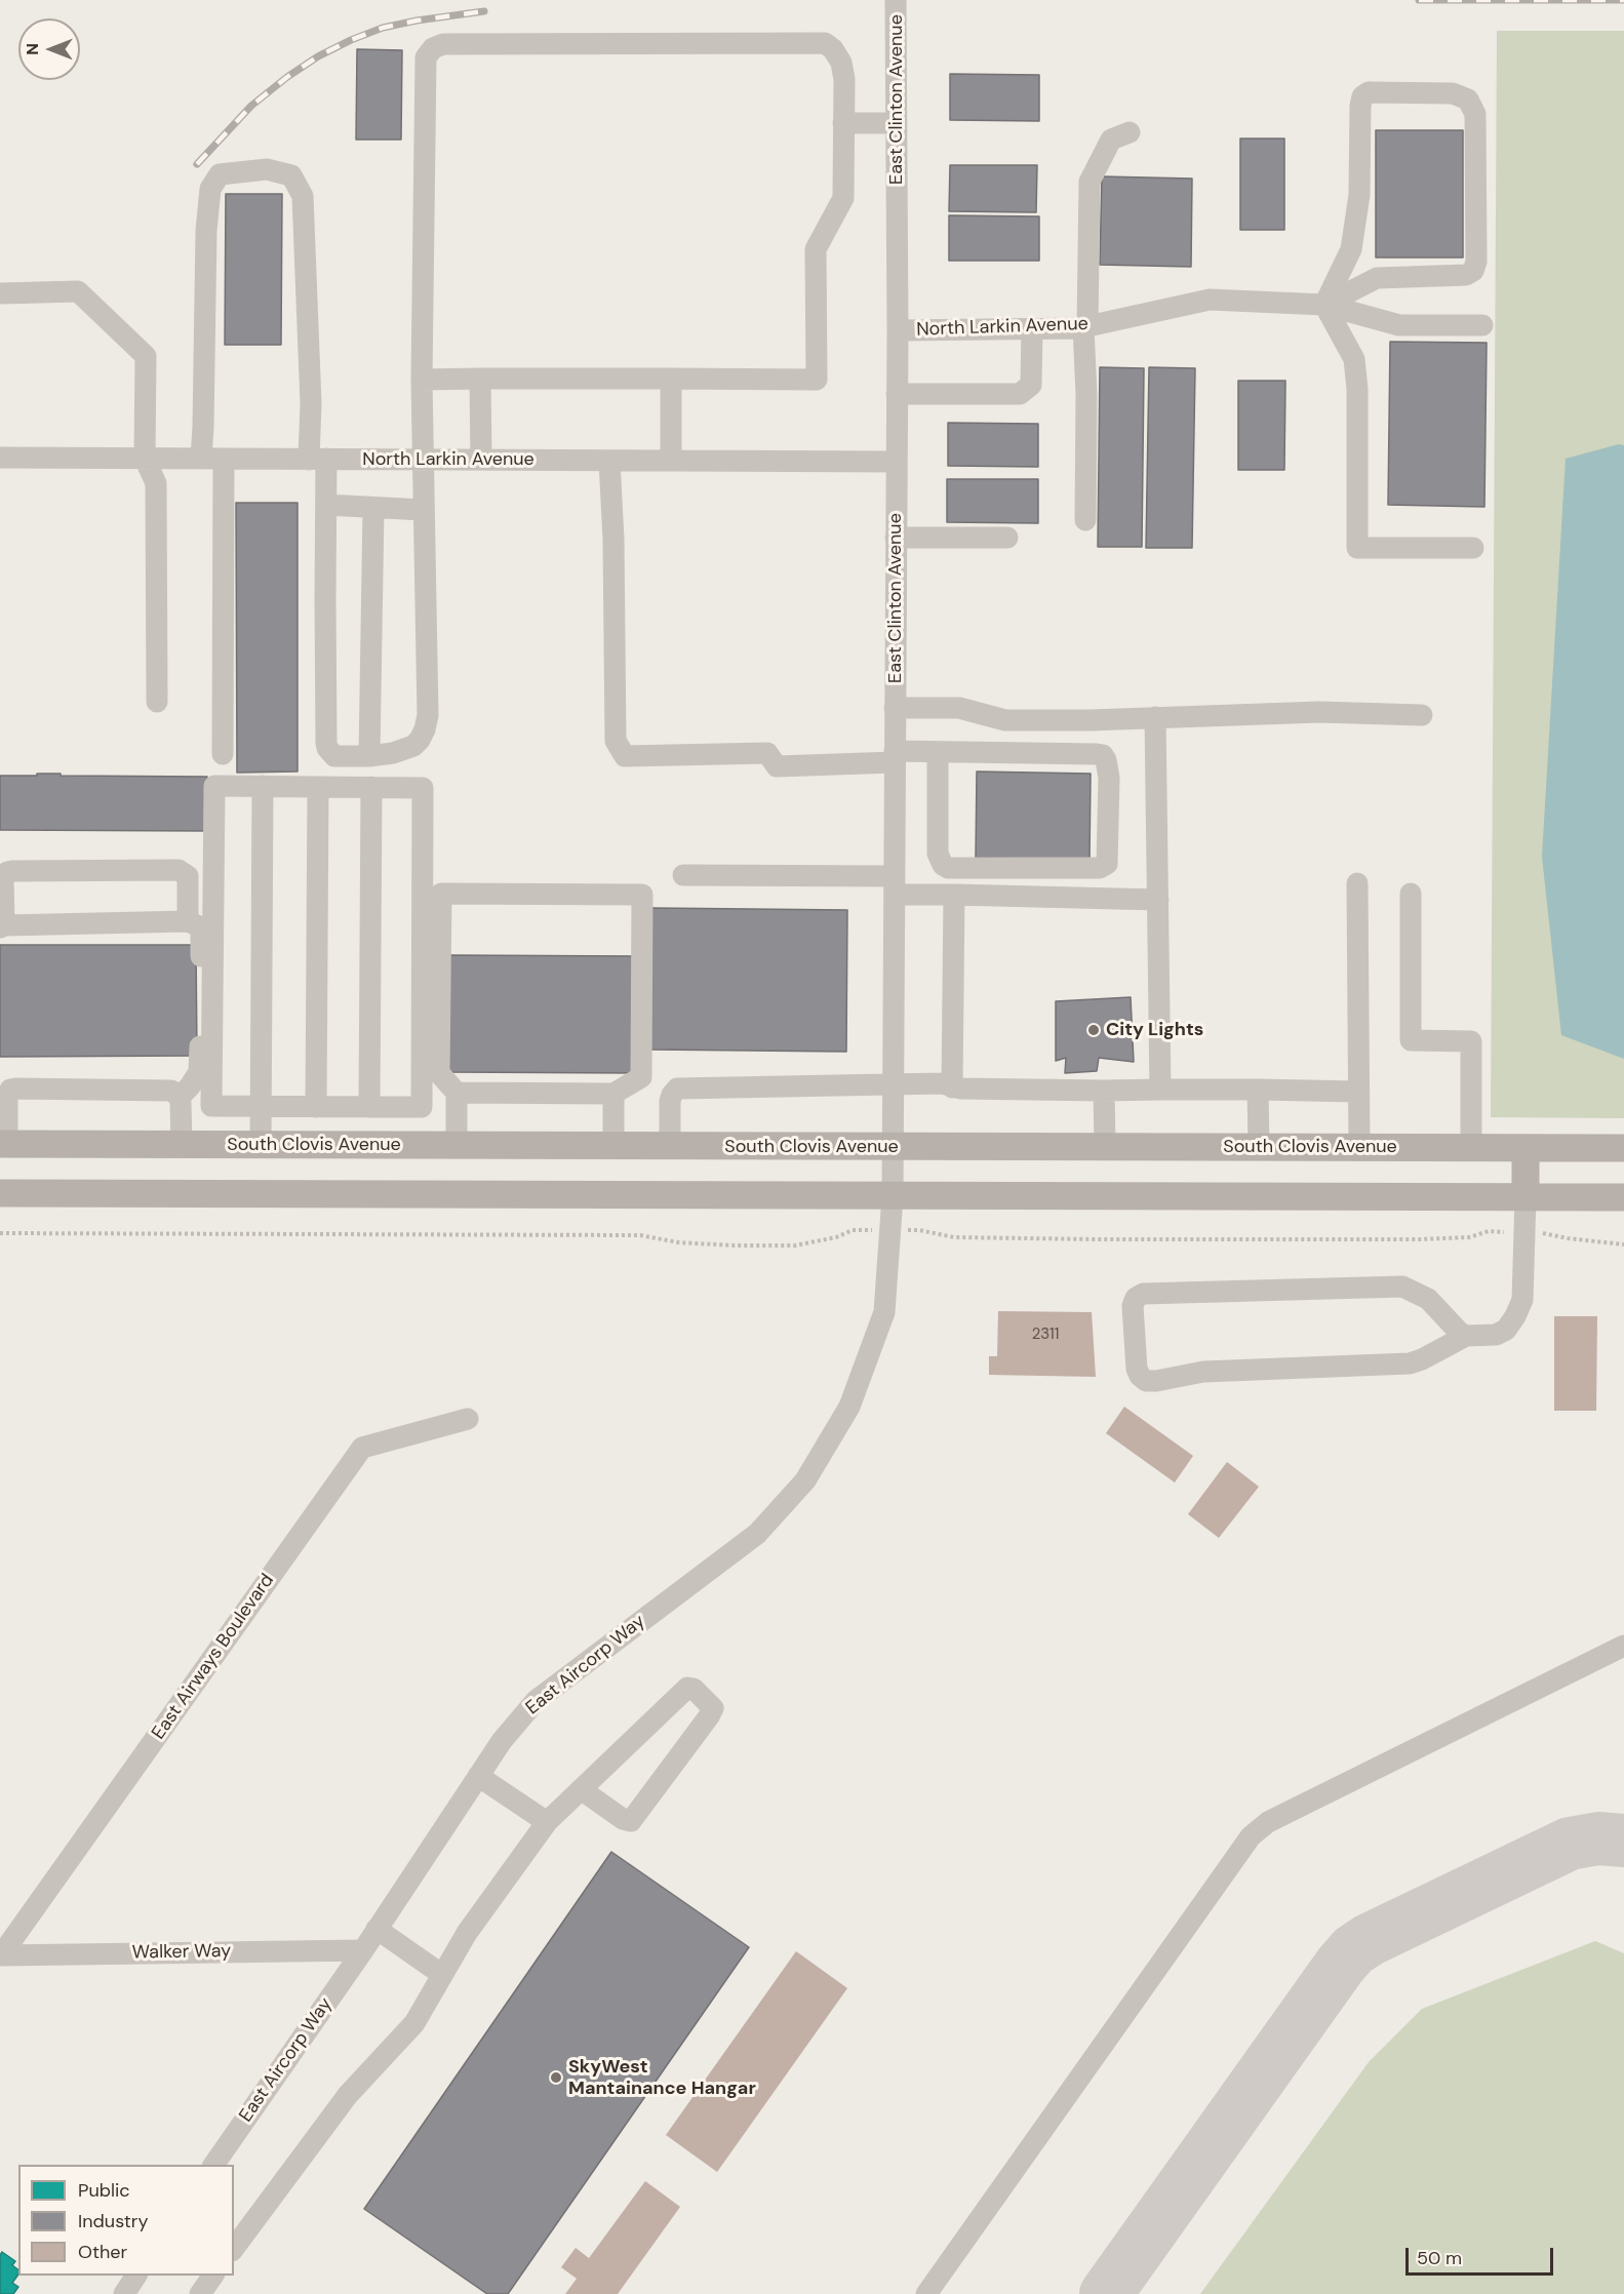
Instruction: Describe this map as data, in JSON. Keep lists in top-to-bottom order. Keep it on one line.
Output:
{"streets":{"main road":["South Clovis Avenue"],"street":["East Clinton Avenue","North Larkin Avenue","East Airways Boulevard","East Aircorp Way","Walker Way"]},"crossings":[["East Clinton Avenue","North Larkin Avenue"],["East Clinton Avenue","South Clovis Avenue"],["East Clinton Avenue","East Aircorp Way"],["East Airways Boulevard","Walker Way"],["East Aircorp Way","Walker Way"]],"places":["City Lights","SkyWest Mantainance Hangar"],"house_numbers":["2311"],"legend":["Public","Industry","Other"],"scale_bar":"50 m","north":"left"}
